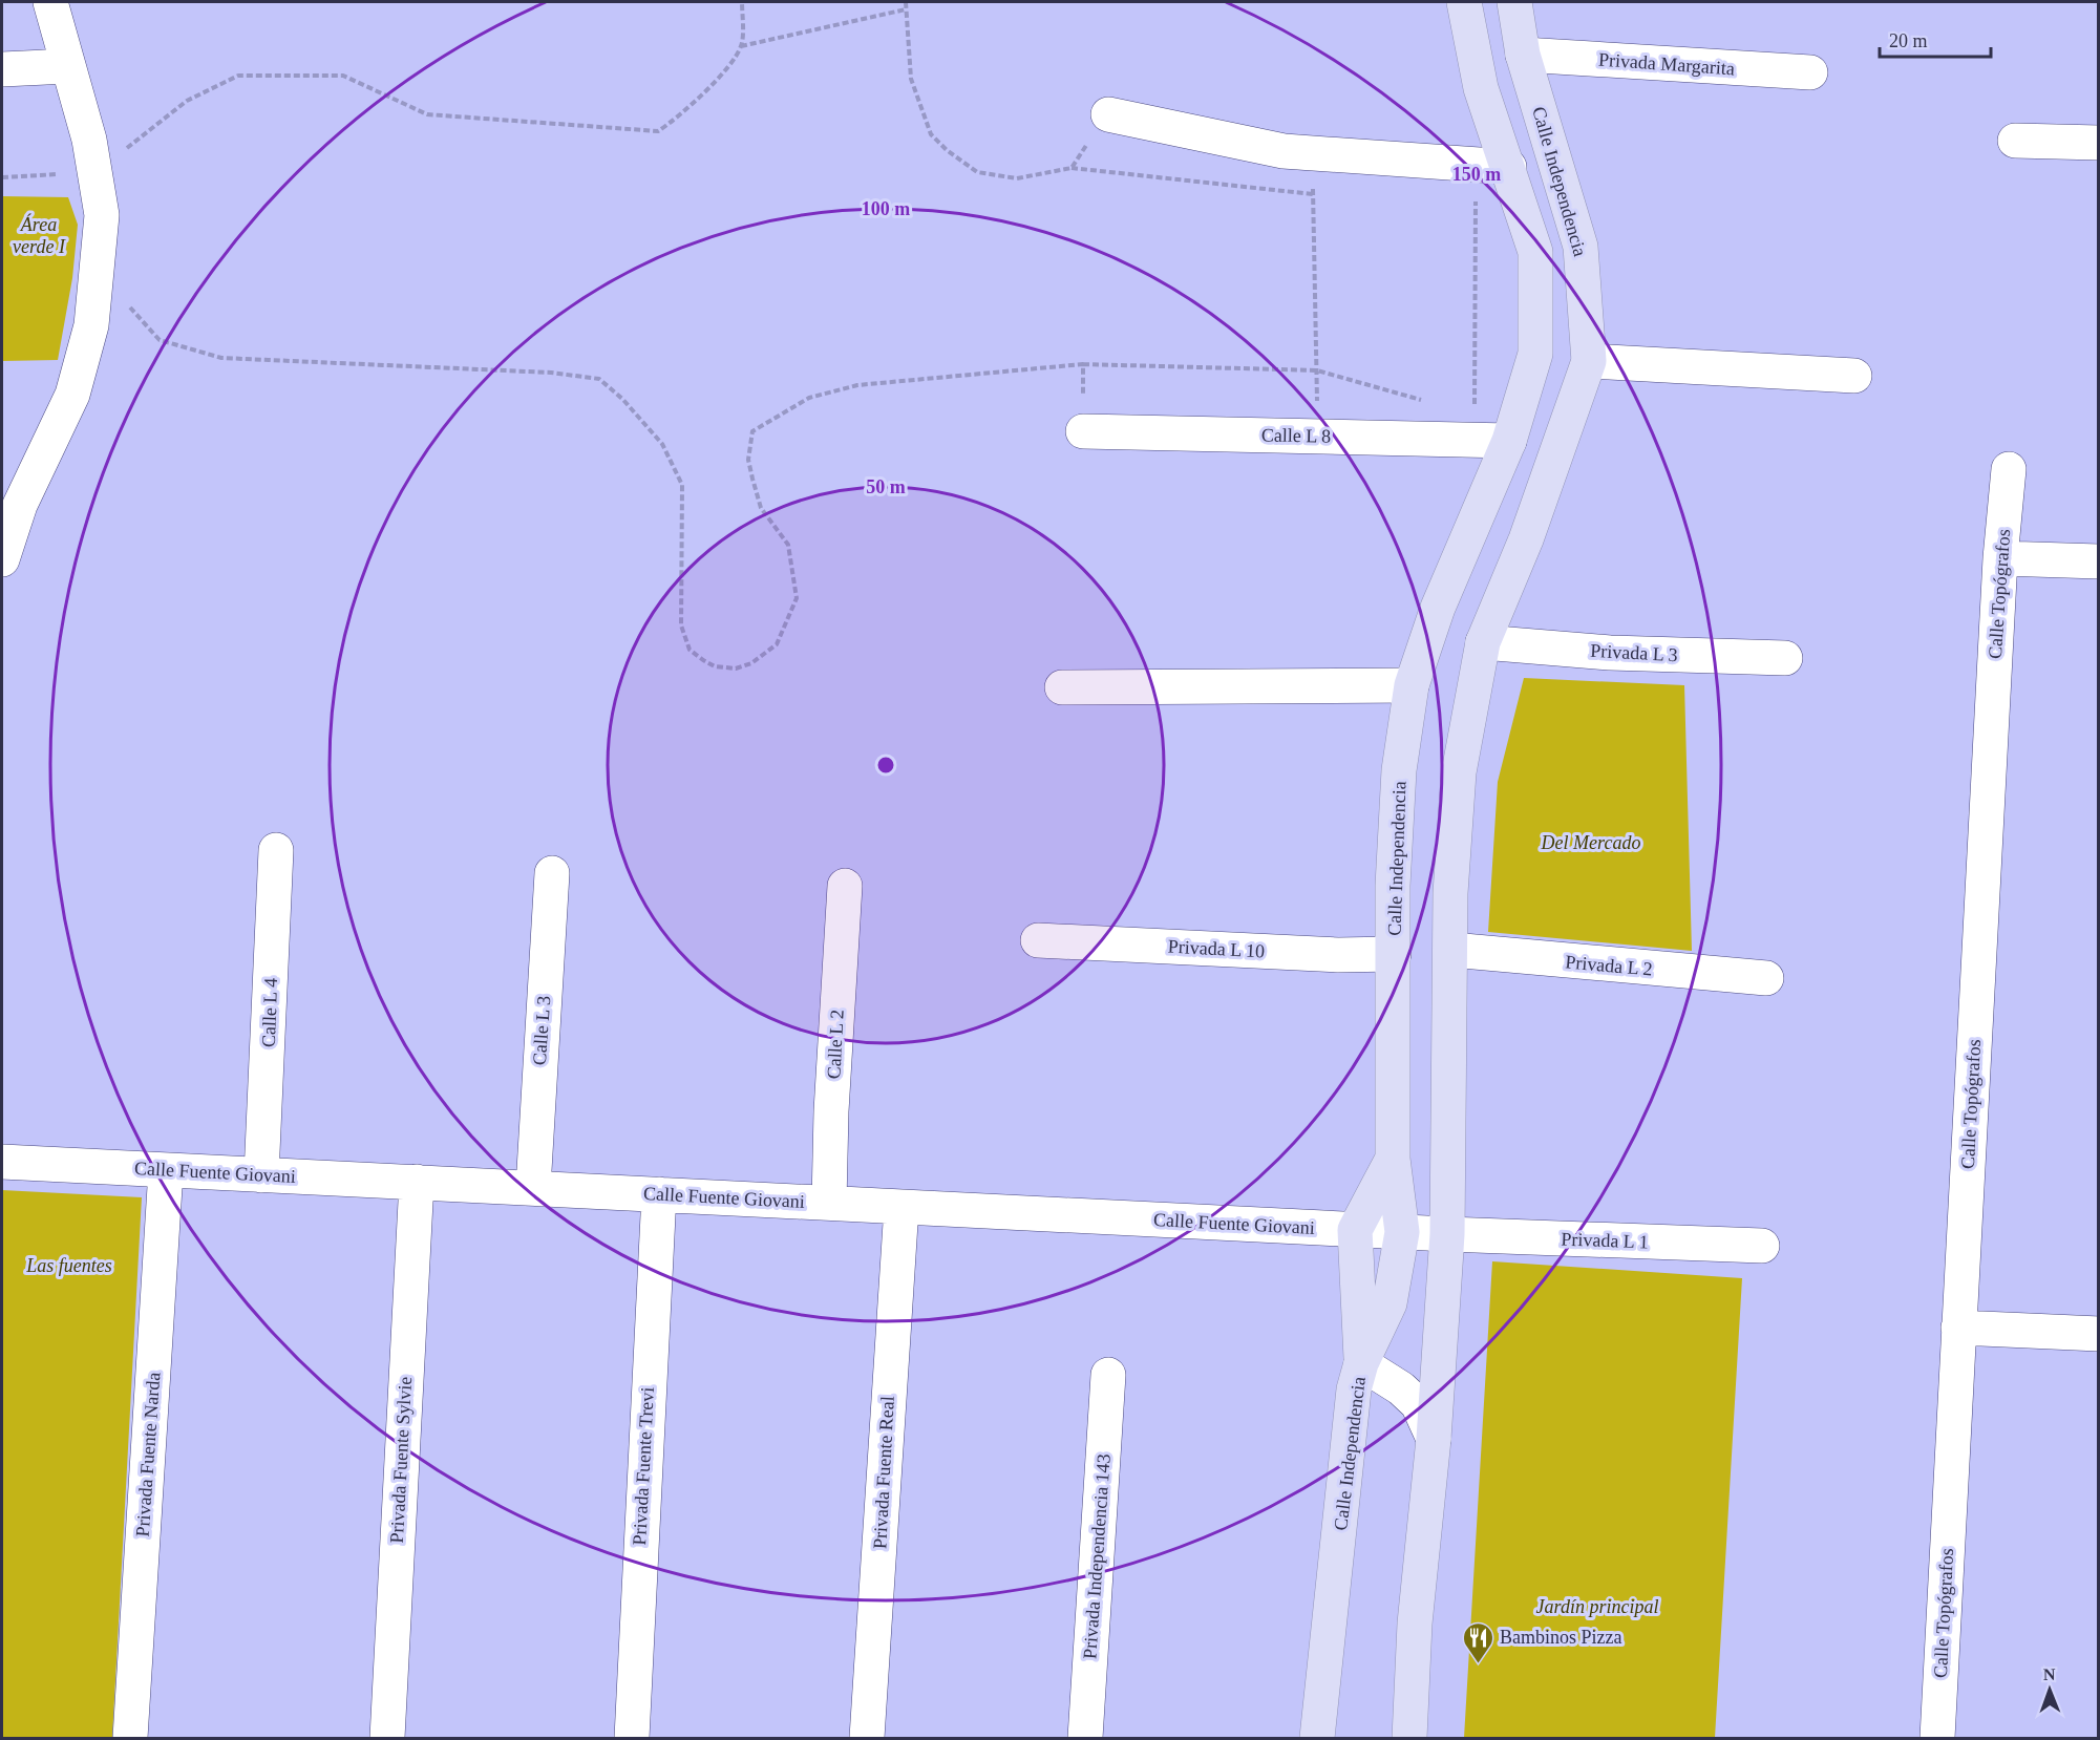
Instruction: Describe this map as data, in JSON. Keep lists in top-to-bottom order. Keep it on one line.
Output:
{"streets":{"main road":["Calle Independencia"],"street":["Privada Margarita","Calle L 8","Calle Topógrafos","Privada L 3","Privada L 10","Privada L 2","Calle L 4","Calle L 3","Calle L 2","Calle Fuente Giovani","Privada L 1","Privada Fuente Narda","Privada Fuente Sylvie","Privada Fuente Trevi","Privada Fuente Real","Privada Independencia 143"]},"crossings":[["Privada Margarita","Calle Independencia"],["Calle Independencia","Calle L 8"],["Calle Independencia","Privada L 3"],["Calle Independencia","Privada L 10"],["Calle Independencia","Privada L 2"],["Calle Independencia","Calle Fuente Giovani"],["Calle Independencia","Privada L 1"],["Calle L 4","Calle Fuente Giovani"],["Calle L 3","Calle Fuente Giovani"],["Calle L 2","Calle Fuente Giovani"],["Calle Fuente Giovani","Privada L 1"],["Calle Fuente Giovani","Privada Fuente Narda"],["Calle Fuente Giovani","Privada Fuente Sylvie"],["Calle Fuente Giovani","Privada Fuente Trevi"],["Calle Fuente Giovani","Privada Fuente Real"]],"parks":["Área verde I","Del Mercado","Las fuentes","Jardín principal"],"places":{"restaurant":["Bambinos Pizza"]},"scale_bar":"20 m","north":"top","rings":["150 m","100 m","50 m"]}
